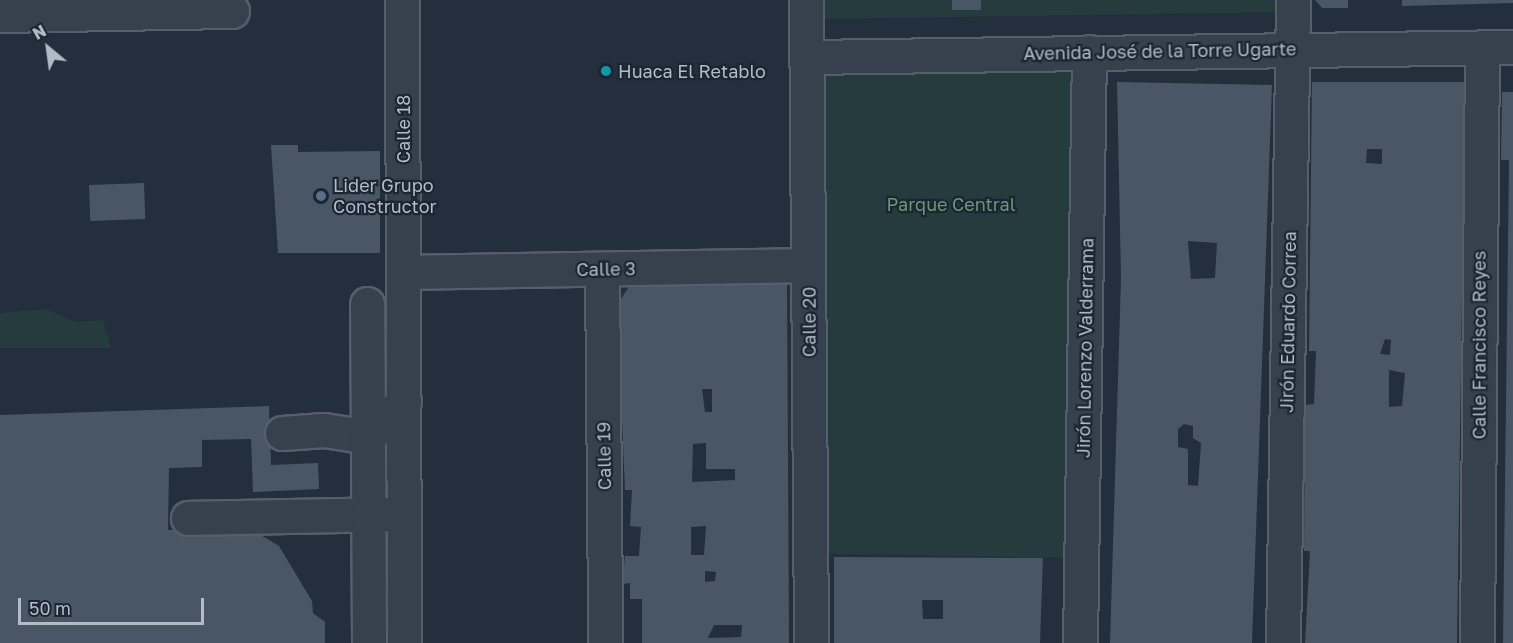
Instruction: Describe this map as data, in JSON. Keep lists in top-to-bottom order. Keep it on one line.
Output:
{"streets":{"street":["Avenida José de la Torre Ugarte","Calle 18","Calle 3","Calle 20","Jirón Eduardo Correa","Calle Francisco Reyes","Jirón Lorenzo Valderrama","Calle 19"]},"crossings":[["Avenida José de la Torre Ugarte","Calle 20"],["Avenida José de la Torre Ugarte","Jirón Eduardo Correa"],["Avenida José de la Torre Ugarte","Calle Francisco Reyes"],["Avenida José de la Torre Ugarte","Jirón Lorenzo Valderrama"],["Calle 18","Calle 3"],["Calle 3","Calle 20"],["Calle 3","Calle 19"]],"parks":["Parque Central"],"places":["Huaca El Retablo","Lider Grupo Constructor"],"scale_bar":"50 m","north":"top left"}
